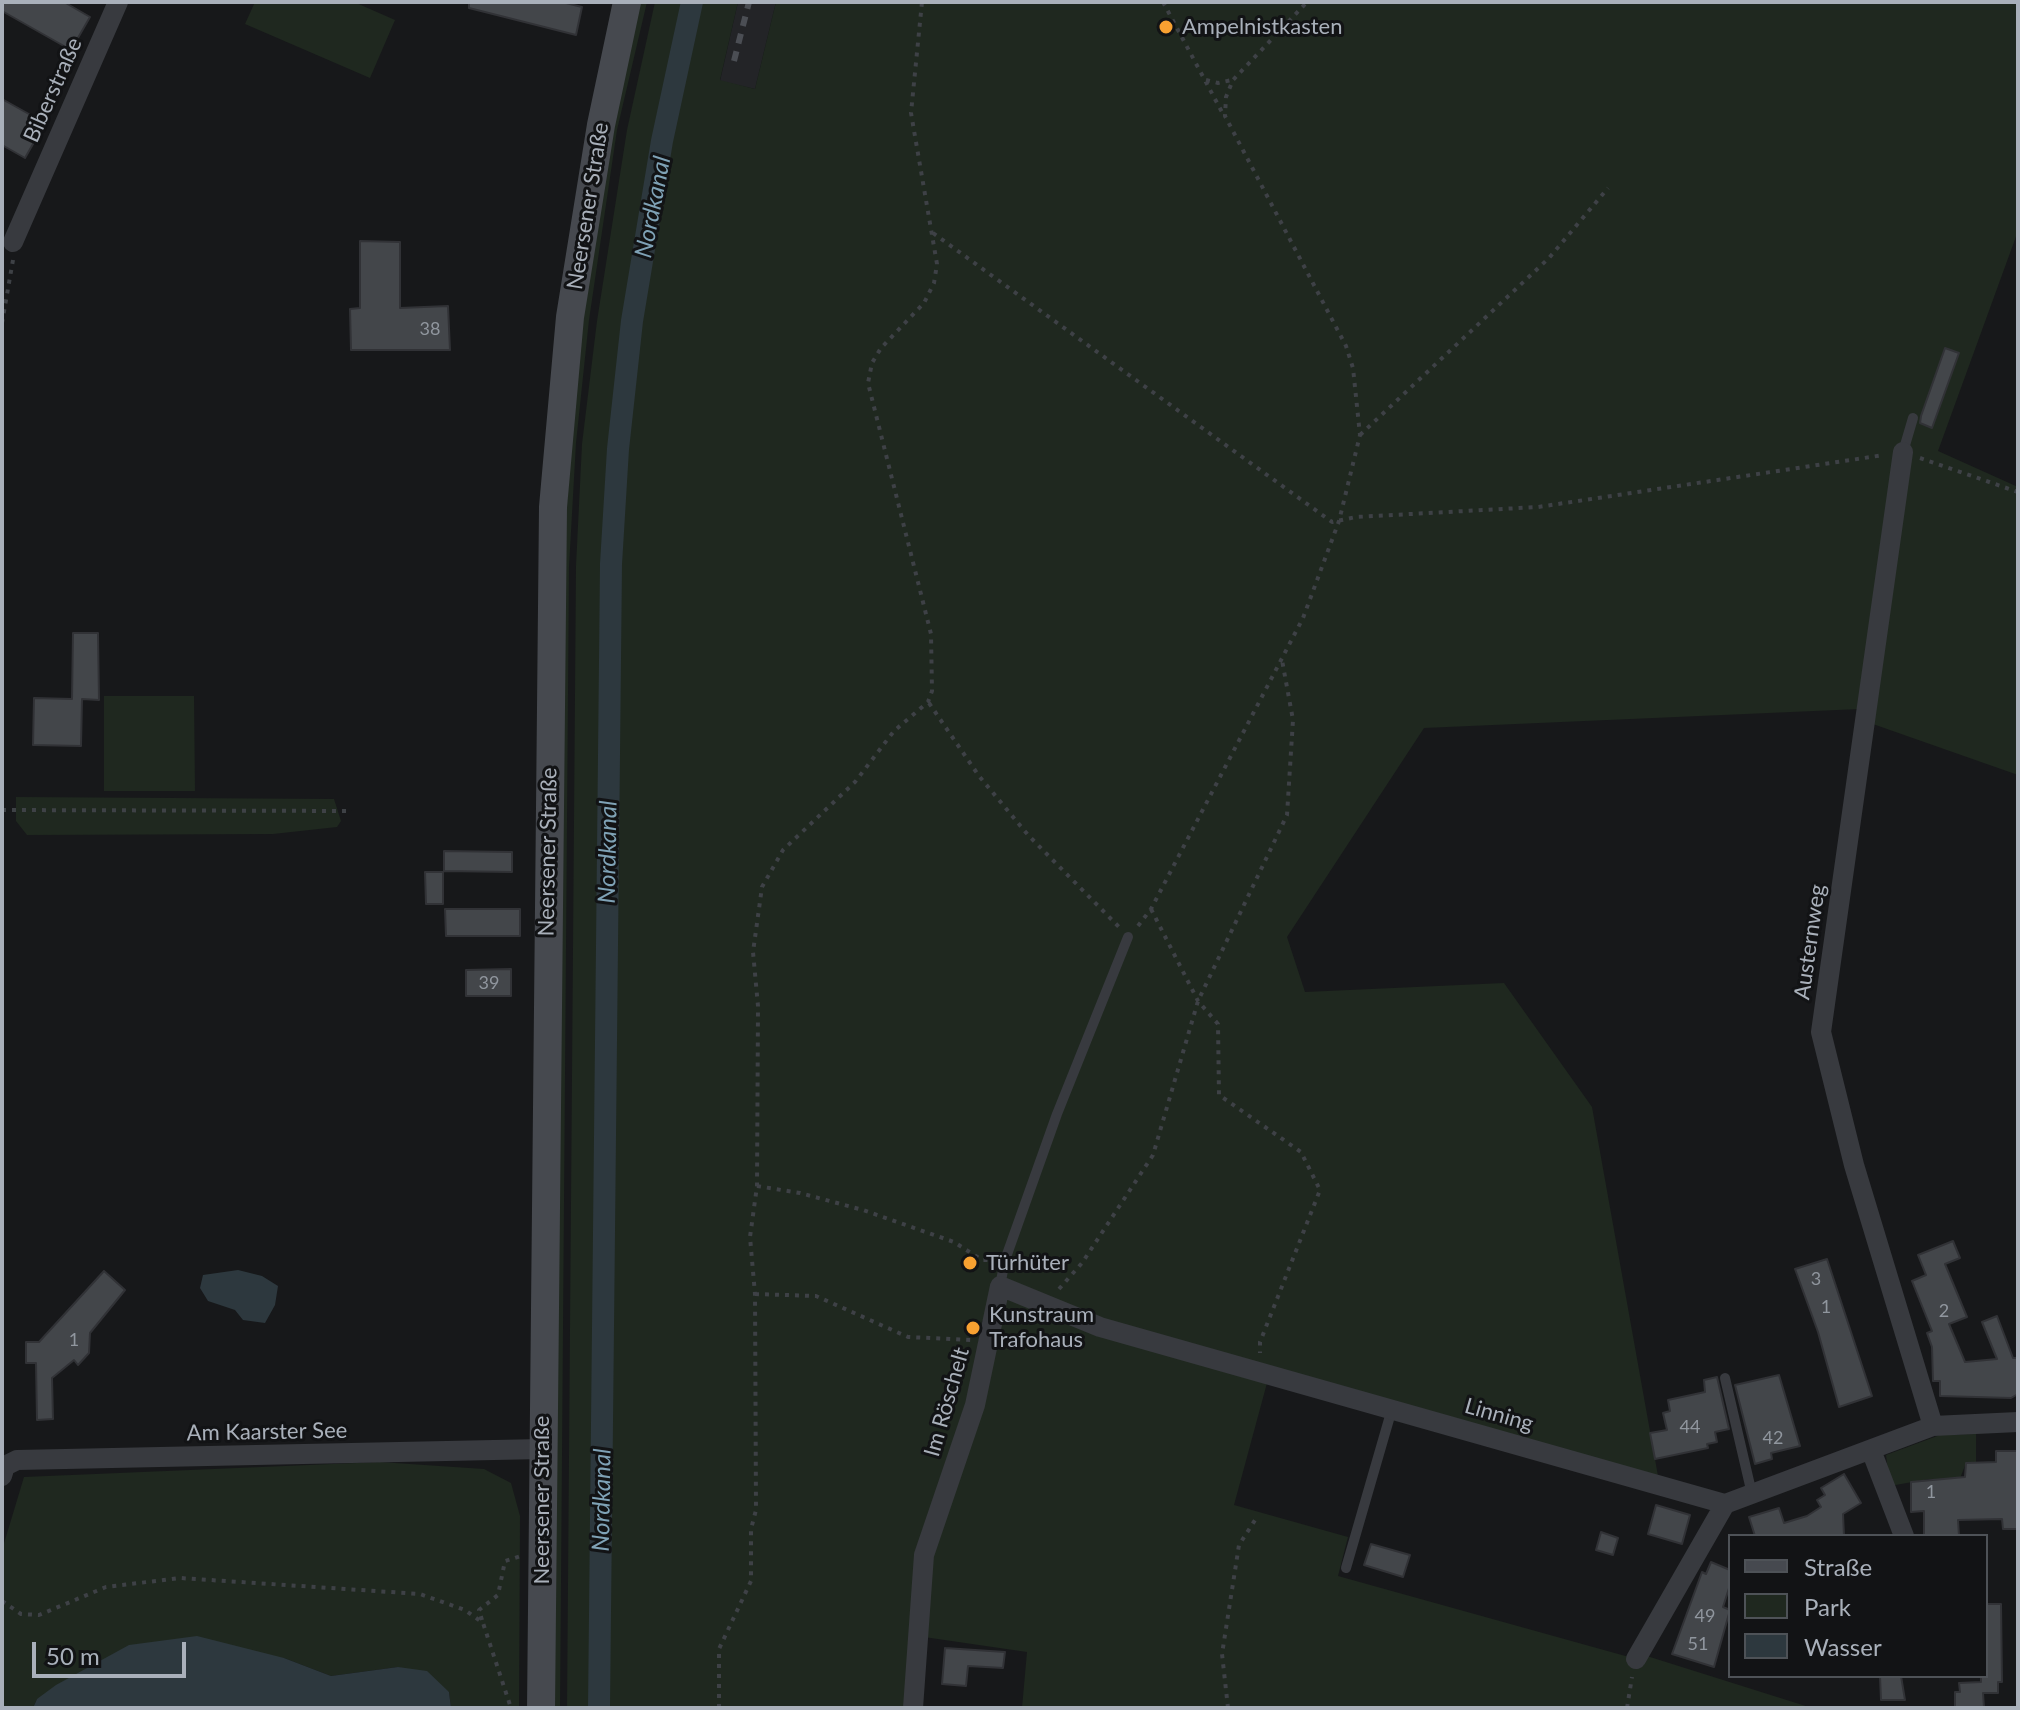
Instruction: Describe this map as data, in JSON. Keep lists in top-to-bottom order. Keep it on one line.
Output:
{"streets":{"main road":["Neersener Straße"],"street":["Biberstraße","Austernweg","Im Röschelt","Linning","Am Kaarster See"]},"crossings":[["Neersener Straße","Am Kaarster See"]],"water":["Nordkanal"],"places":["Ampelnistkasten","Türhüter","Kunstraum Trafohaus"],"house_numbers":["38","39","3","1","2","1","44","42","1","49","51"],"legend":["Straße","Park","Wasser"],"scale_bar":"50 m"}
